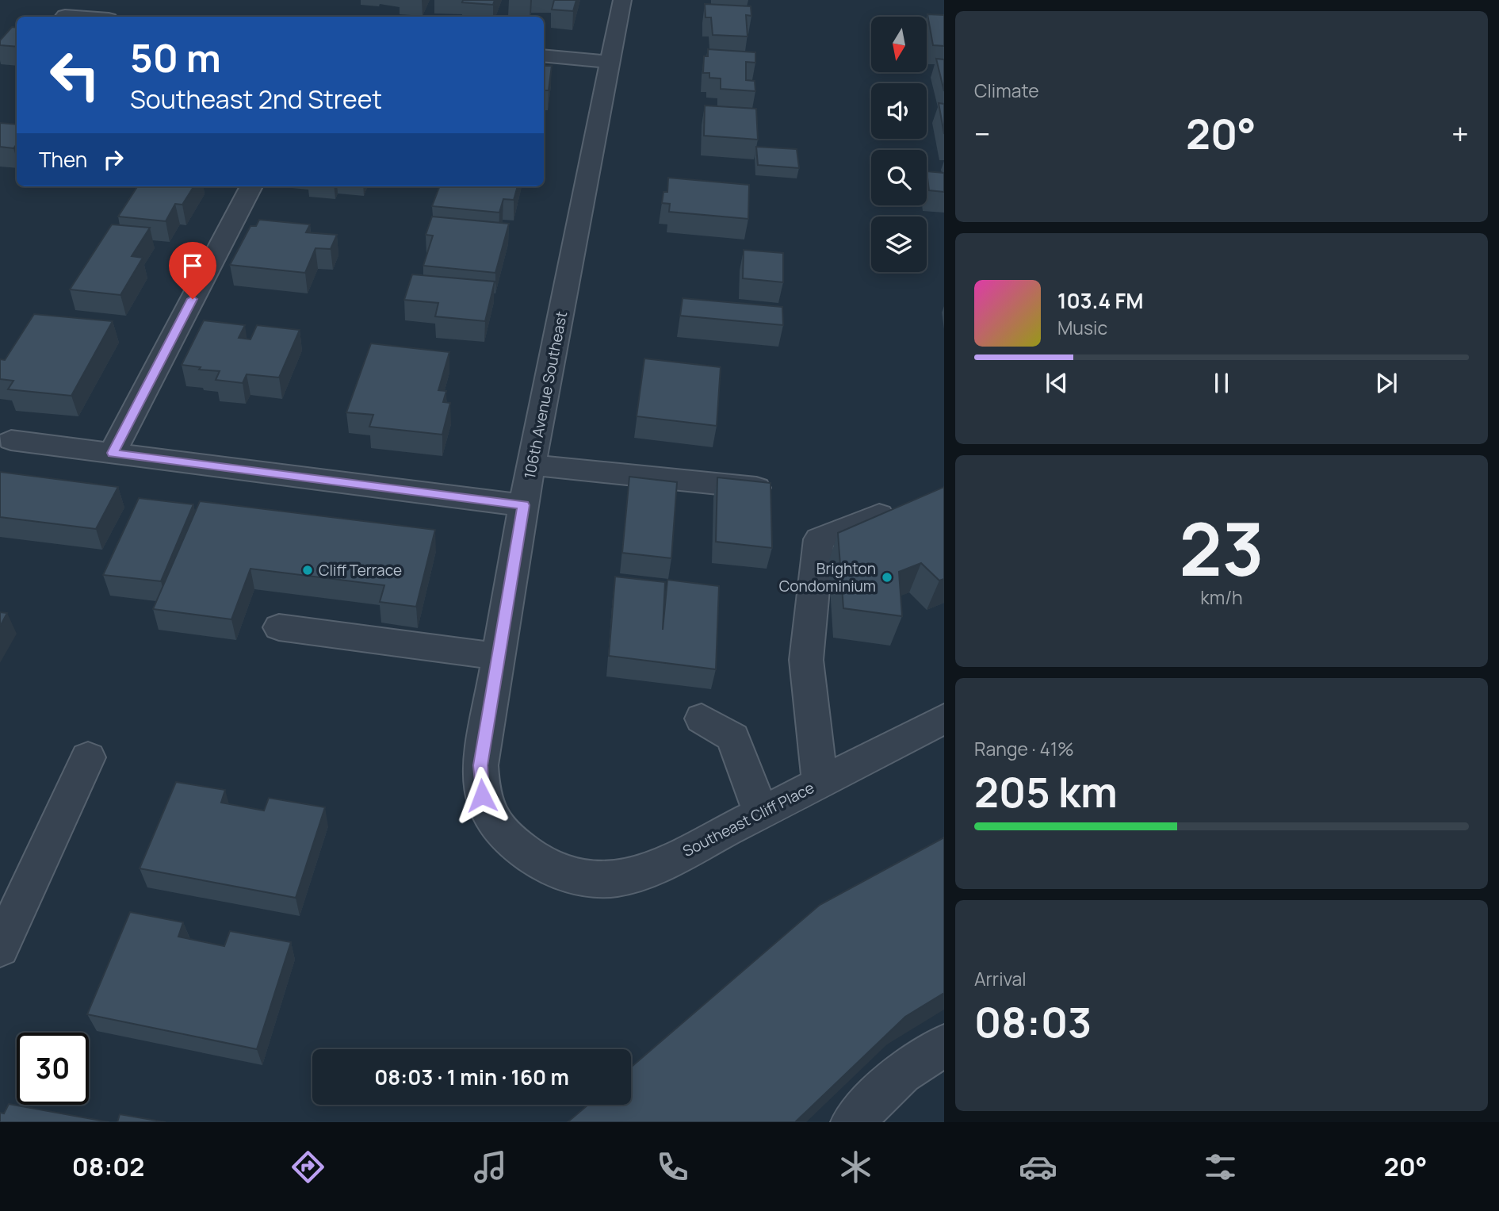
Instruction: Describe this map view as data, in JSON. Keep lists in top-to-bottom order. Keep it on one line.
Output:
{"streets":{"street":["106th Avenue Southeast","Southeast Cliff Place"]},"crossings":[["106th Avenue Southeast","Southeast Cliff Place"]],"places":["Cliff Terrace","Brighton Condominium"],"north":"bottom","page":{"tile":["Climate",["23","km/h"],["Range · 41%","205 km"],["Arrival","08:03"]],"turn":["50 m","Southeast 2nd Street"],"heat":["−","20°","+"],"then":"Then","song":["103.4 FM","Music"],"limit":"30","trip":"08:03 · 1 min · 160 m","tabs":["08:02","20°"]}}
